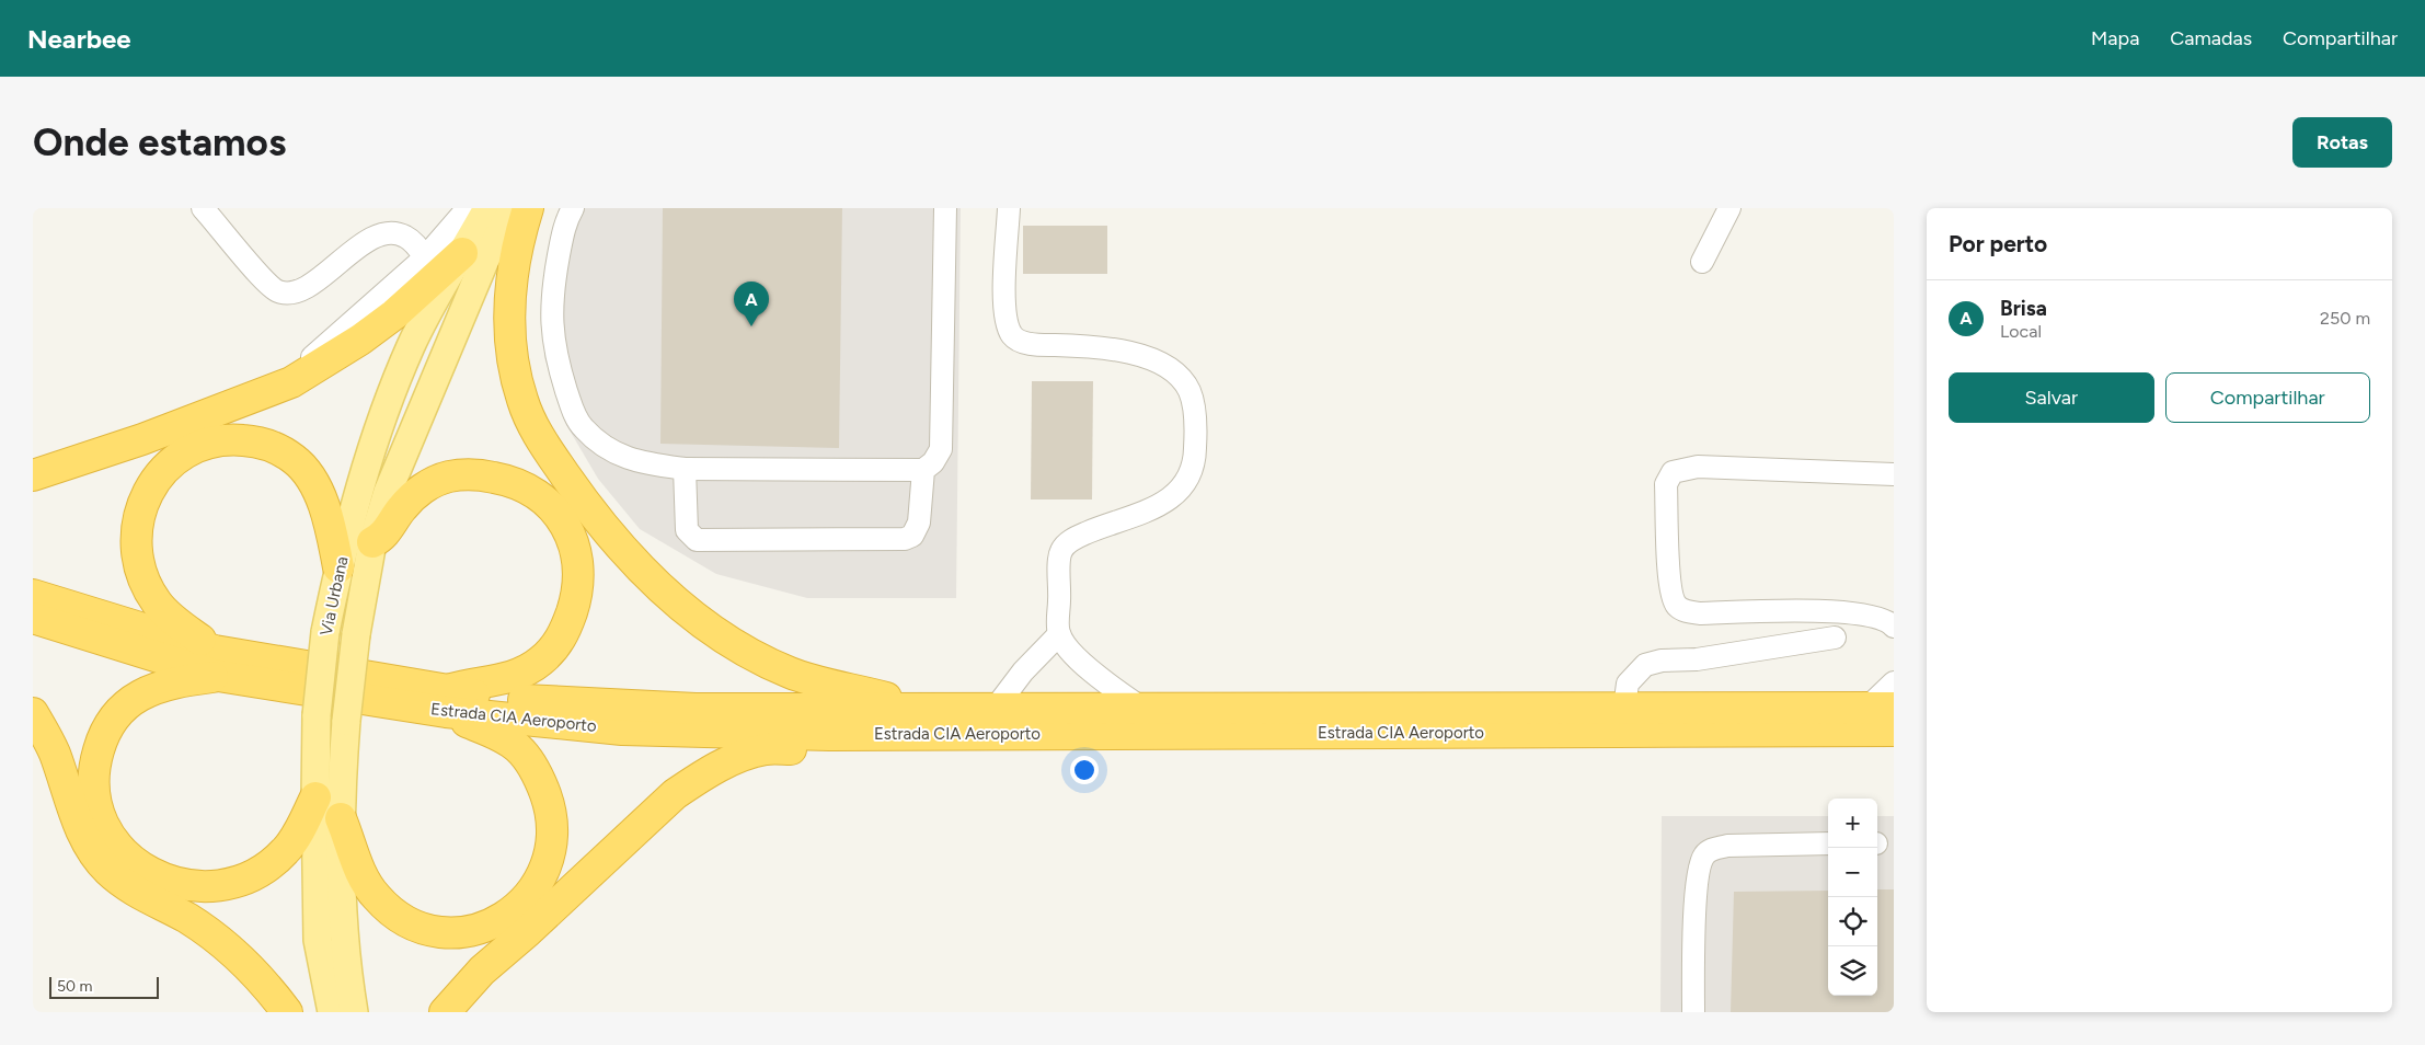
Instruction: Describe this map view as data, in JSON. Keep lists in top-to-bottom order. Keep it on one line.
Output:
{"streets":{"highway":["Estrada CIA Aeroporto"],"main road":["Via Urbana"]},"scale_bar":"50 m","page":{"header":"Nearbee","nav":["Mapa","Camadas","Compartilhar"],"buttons":["Rotas",["Salvar","Compartilhar"]],"title":"Onde estamos","heading":"Por perto","list":[{"mark":"A","name":"Brisa","note":"Local","value":"250 m"}],"pins":"A","map_buttons":["+","−"],"scale":"50 m"}}
